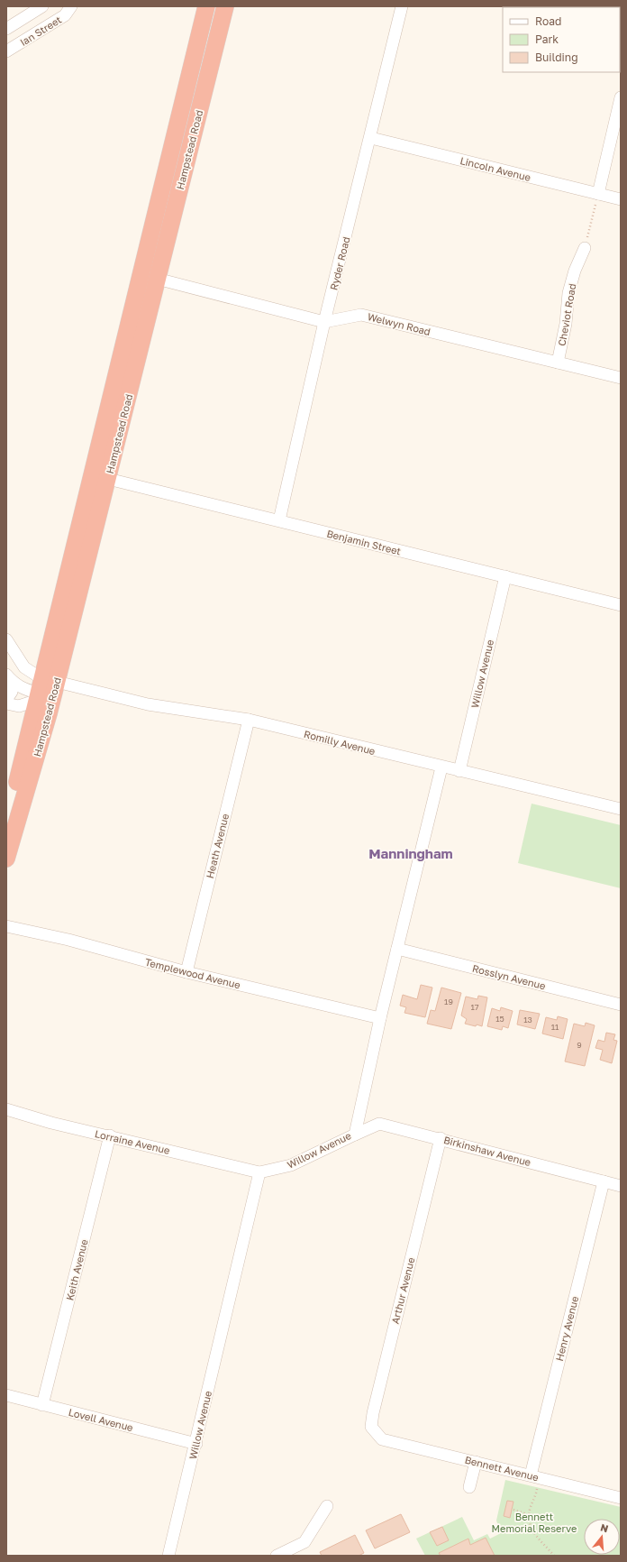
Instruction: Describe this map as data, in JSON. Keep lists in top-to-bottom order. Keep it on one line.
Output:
{"streets":{"highway":["Hampstead Road"],"street":["Ian Street","Lincoln Avenue","Ryder Road","Cheviot Road","Welwyn Road","Benjamin Street","Willow Avenue","Romilly Avenue","Heath Avenue","Templewood Avenue","Rosslyn Avenue","Lorraine Avenue","Birkinshaw Avenue","Keith Avenue","Arthur Avenue","Henry Avenue","Lovell Avenue","Bennett Avenue"]},"crossings":[["Hampstead Road","Welwyn Road"],["Hampstead Road","Benjamin Street"],["Hampstead Road","Romilly Avenue"],["Lincoln Avenue","Ryder Road"],["Ryder Road","Welwyn Road"],["Ryder Road","Benjamin Street"],["Cheviot Road","Welwyn Road"],["Benjamin Street","Willow Avenue"],["Willow Avenue","Romilly Avenue"],["Willow Avenue","Templewood Avenue"],["Willow Avenue","Rosslyn Avenue"],["Willow Avenue","Lorraine Avenue"],["Willow Avenue","Birkinshaw Avenue"],["Willow Avenue","Lovell Avenue"],["Romilly Avenue","Heath Avenue"],["Heath Avenue","Templewood Avenue"],["Lorraine Avenue","Keith Avenue"],["Birkinshaw Avenue","Arthur Avenue"],["Birkinshaw Avenue","Henry Avenue"],["Keith Avenue","Lovell Avenue"],["Arthur Avenue","Bennett Avenue"],["Henry Avenue","Bennett Avenue"]],"districts":["Manningham"],"parks":["Bennett Memorial Reserve"],"house_numbers":["19","17","15","13","11","9"],"legend":["Road","Park","Building"],"north":"top"}
